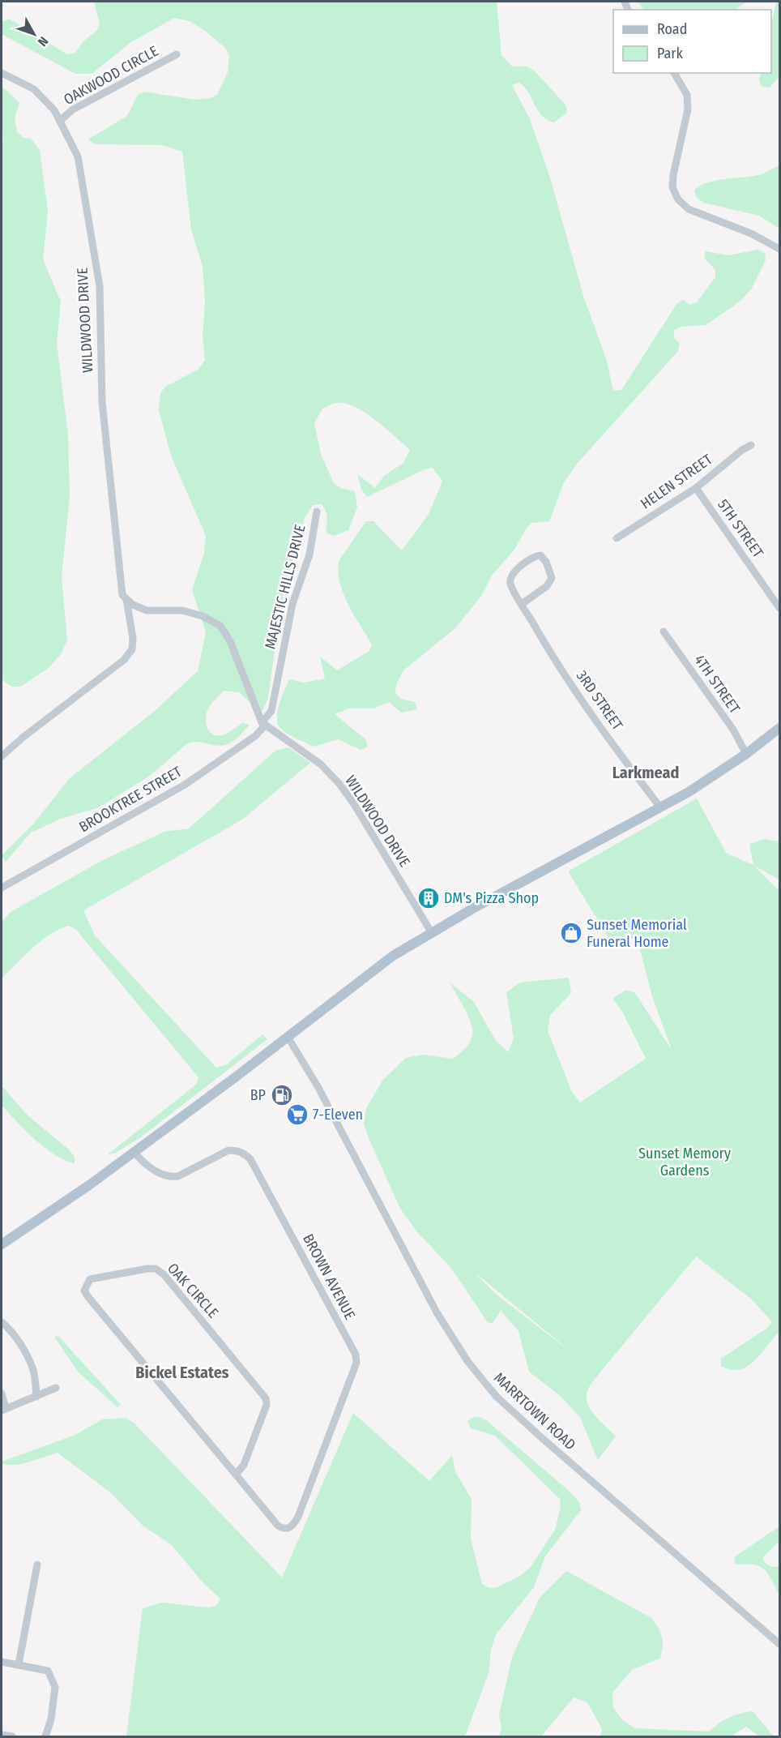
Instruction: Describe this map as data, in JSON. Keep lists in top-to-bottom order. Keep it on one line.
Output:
{"streets":{"street":["OAKWOOD CIRCLE","WILDWOOD DRIVE","HELEN STREET","5TH STREET","MAJESTIC HILLS DRIVE","4TH STREET","3RD STREET","BROOKTREE STREET","BROWN AVENUE","OAK CIRCLE","MARRTOWN ROAD"]},"crossings":[["OAKWOOD CIRCLE","WILDWOOD DRIVE"],["WILDWOOD DRIVE","MAJESTIC HILLS DRIVE"],["WILDWOOD DRIVE","BROOKTREE STREET"],["HELEN STREET","5TH STREET"],["MAJESTIC HILLS DRIVE","BROOKTREE STREET"],["BROWN AVENUE","OAK CIRCLE"]],"districts":["Larkmead","Bickel Estates"],"parks":["Sunset Memory Gardens"],"places":{"building":["DM's Pizza Shop"],"shop":["Sunset Memorial Funeral Home"],"fuel station":["BP"],"supermarket":["7-Eleven"]},"legend":["Road","Park"],"north":"bottom right"}
